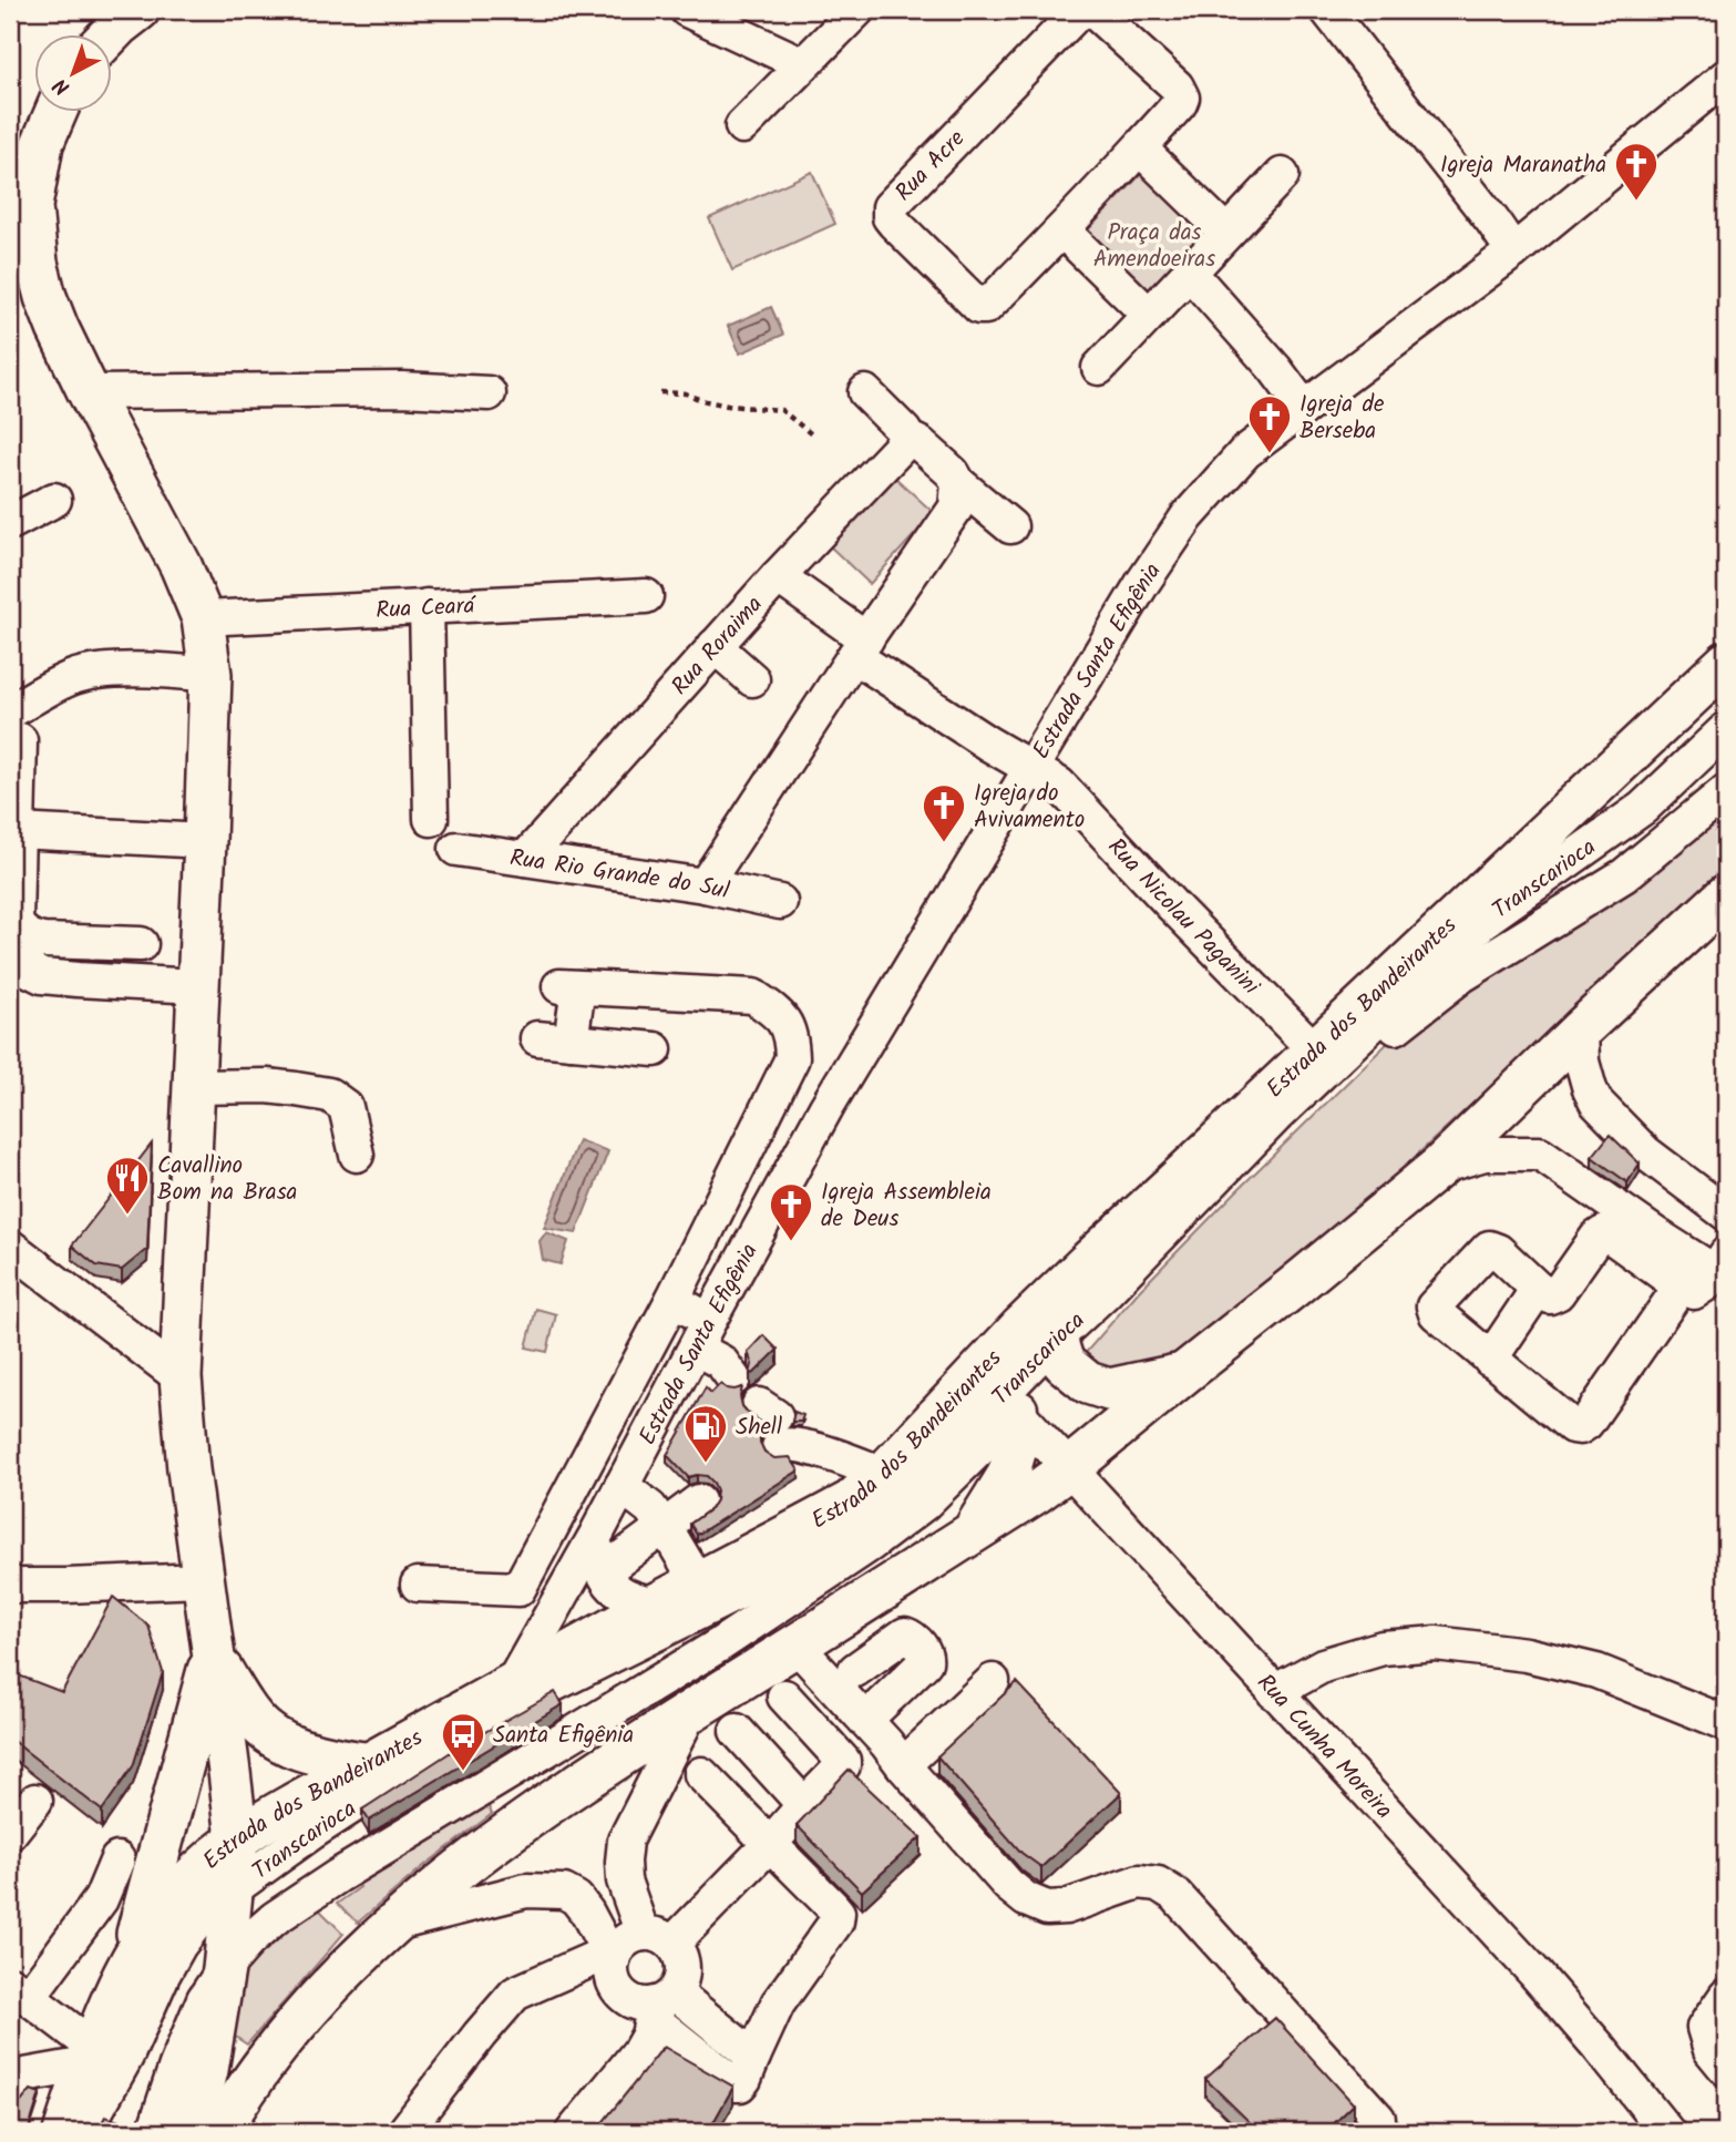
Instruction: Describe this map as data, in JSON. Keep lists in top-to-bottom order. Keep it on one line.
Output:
{"streets":{"main road":["Estrada dos Bandeirantes"],"street":["Rua Acre","Rua Ceará","Rua Roraima","Estrada Santa Efigênia","Rua Rio Grande do Sul","Transcarioca","Rua Nicolau Paganini","Rua Cunha Moreira"]},"crossings":[["Rua Roraima","Rua Rio Grande do Sul"],["Rua Roraima","Rua Nicolau Paganini"],["Estrada Santa Efigênia","Rua Nicolau Paganini"],["Estrada Santa Efigênia","Estrada dos Bandeirantes"],["Transcarioca","Estrada dos Bandeirantes"],["Transcarioca","Rua Cunha Moreira"],["Rua Nicolau Paganini","Estrada dos Bandeirantes"],["Estrada dos Bandeirantes","Rua Cunha Moreira"]],"parks":["Praça das Amendoeiras"],"places":{"church":["Igreja Maranatha","Igreja de Berseba","Igreja do Avivamento","Igreja Assembleia de Deus"],"restaurant":["Cavallino Bom na Brasa"],"fuel station":["Shell"],"bus stop":["Santa Efigênia"]},"north":"bottom left"}
